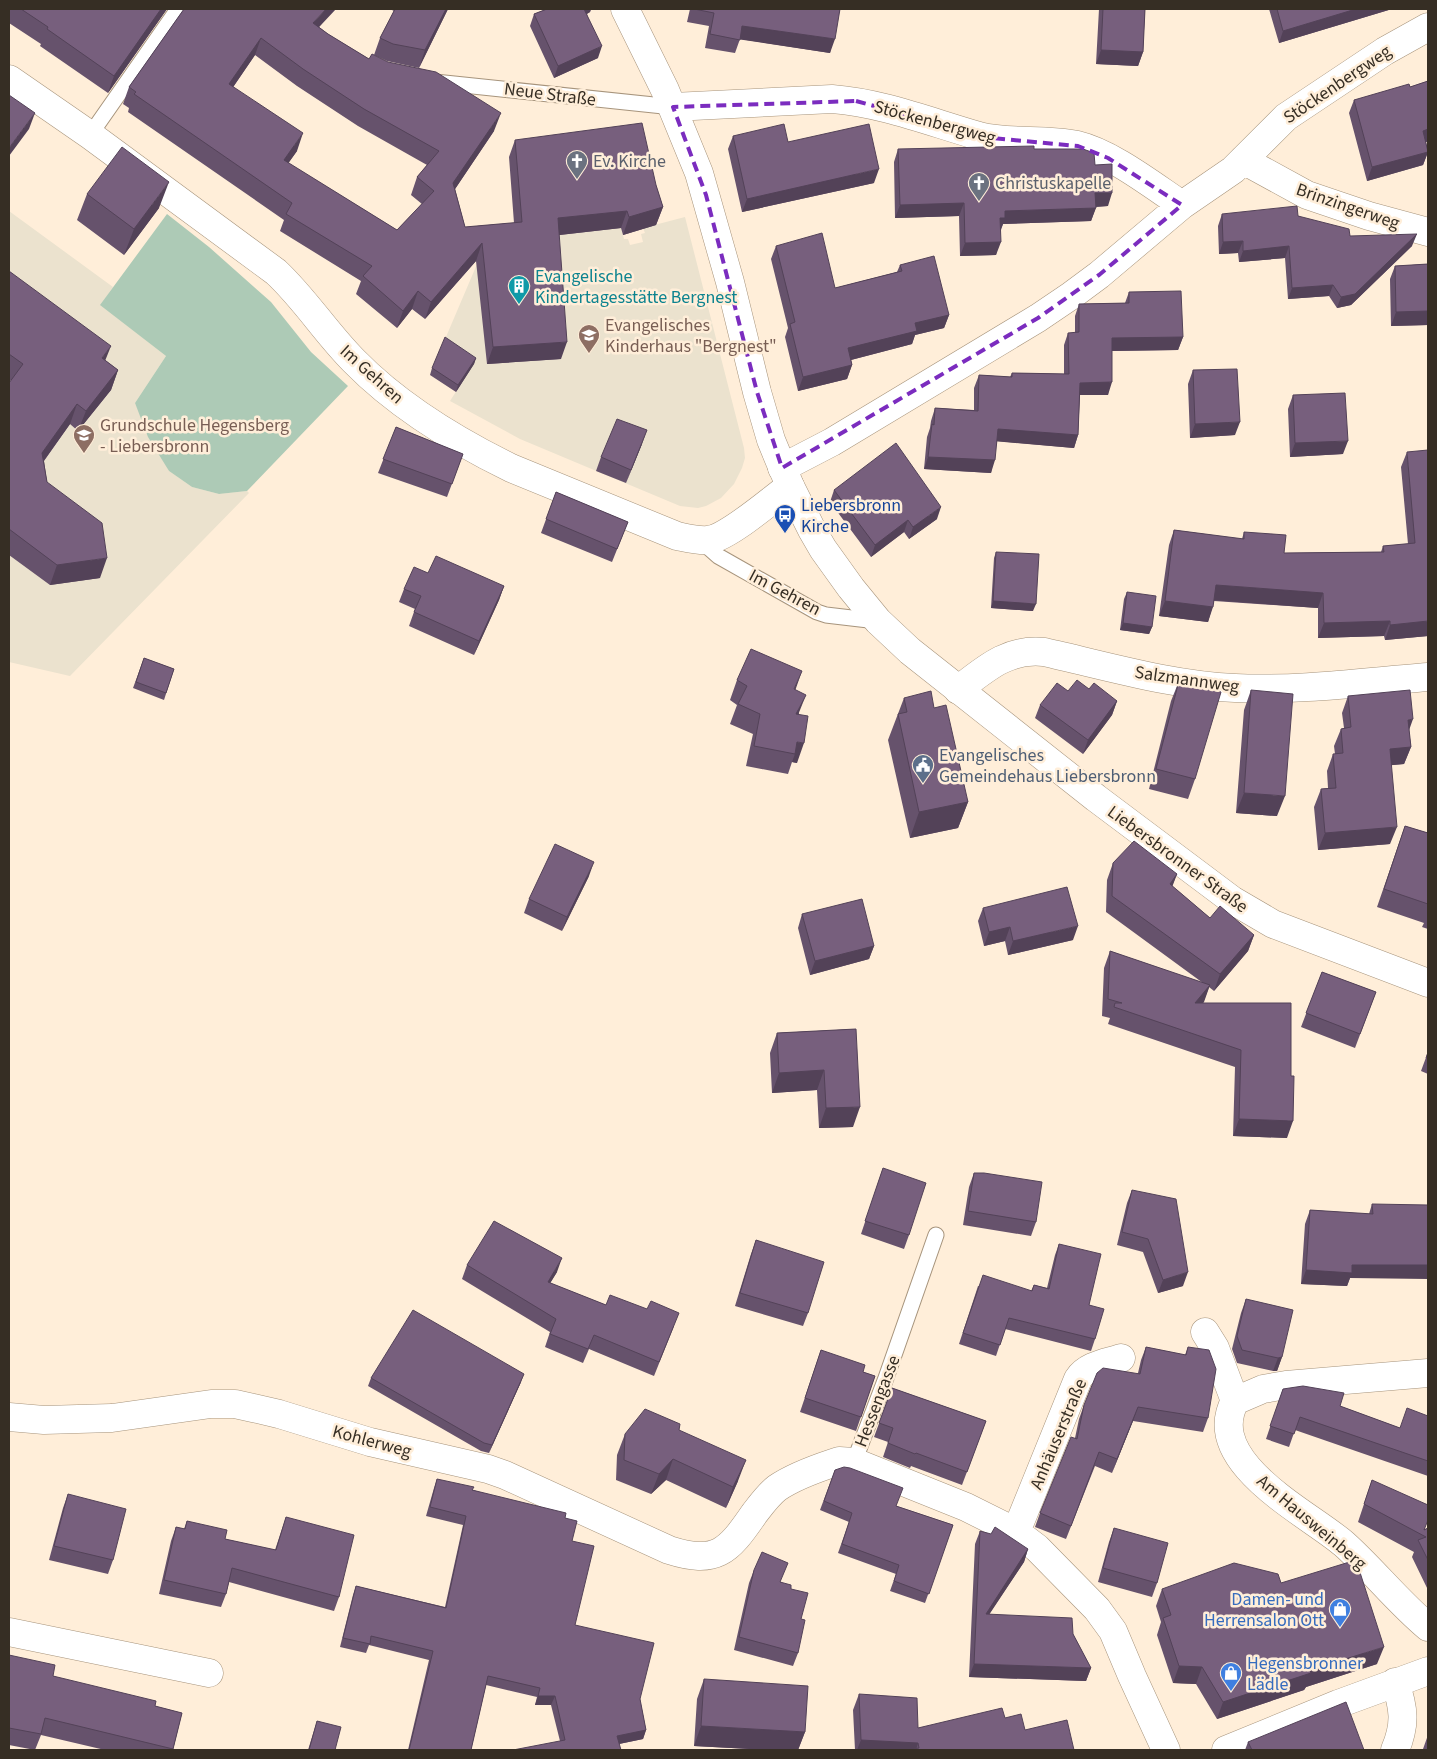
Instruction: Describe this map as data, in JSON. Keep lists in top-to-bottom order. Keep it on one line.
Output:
{"streets":{"street":["Stöckenbergweg","Brinzingerweg","Im Gehren","Salzmannweg","Liebersbronner Straße","Hessengasse","Anhäuserstraße","Kohlerweg","Am Hausweinberg"],"lane":["Neue Straße"]},"crossings":[["Stöckenbergweg","Neue Straße"],["Stöckenbergweg","Brinzingerweg"],["Stöckenbergweg","Im Gehren"],["Stöckenbergweg","Liebersbronner Straße"],["Neue Straße","Liebersbronner Straße"],["Im Gehren","Liebersbronner Straße"],["Salzmannweg","Liebersbronner Straße"],["Hessengasse","Kohlerweg"]],"places":{"church":["Ev. Kirche","Christuskapelle"],"building":["Evangelische Kindertagesstätte Bergnest"],"school or university":["Evangelisches Kinderhaus \"Bergnest\"","Grundschule Hegensberg - Liebersbronn"],"bus stop":["Liebersbronn Kirche"],"public building":["Evangelisches Gemeindehaus Liebersbronn"],"shop":["Damen- und Herrensalon Ott","Hegensbronner Lädle"]}}
